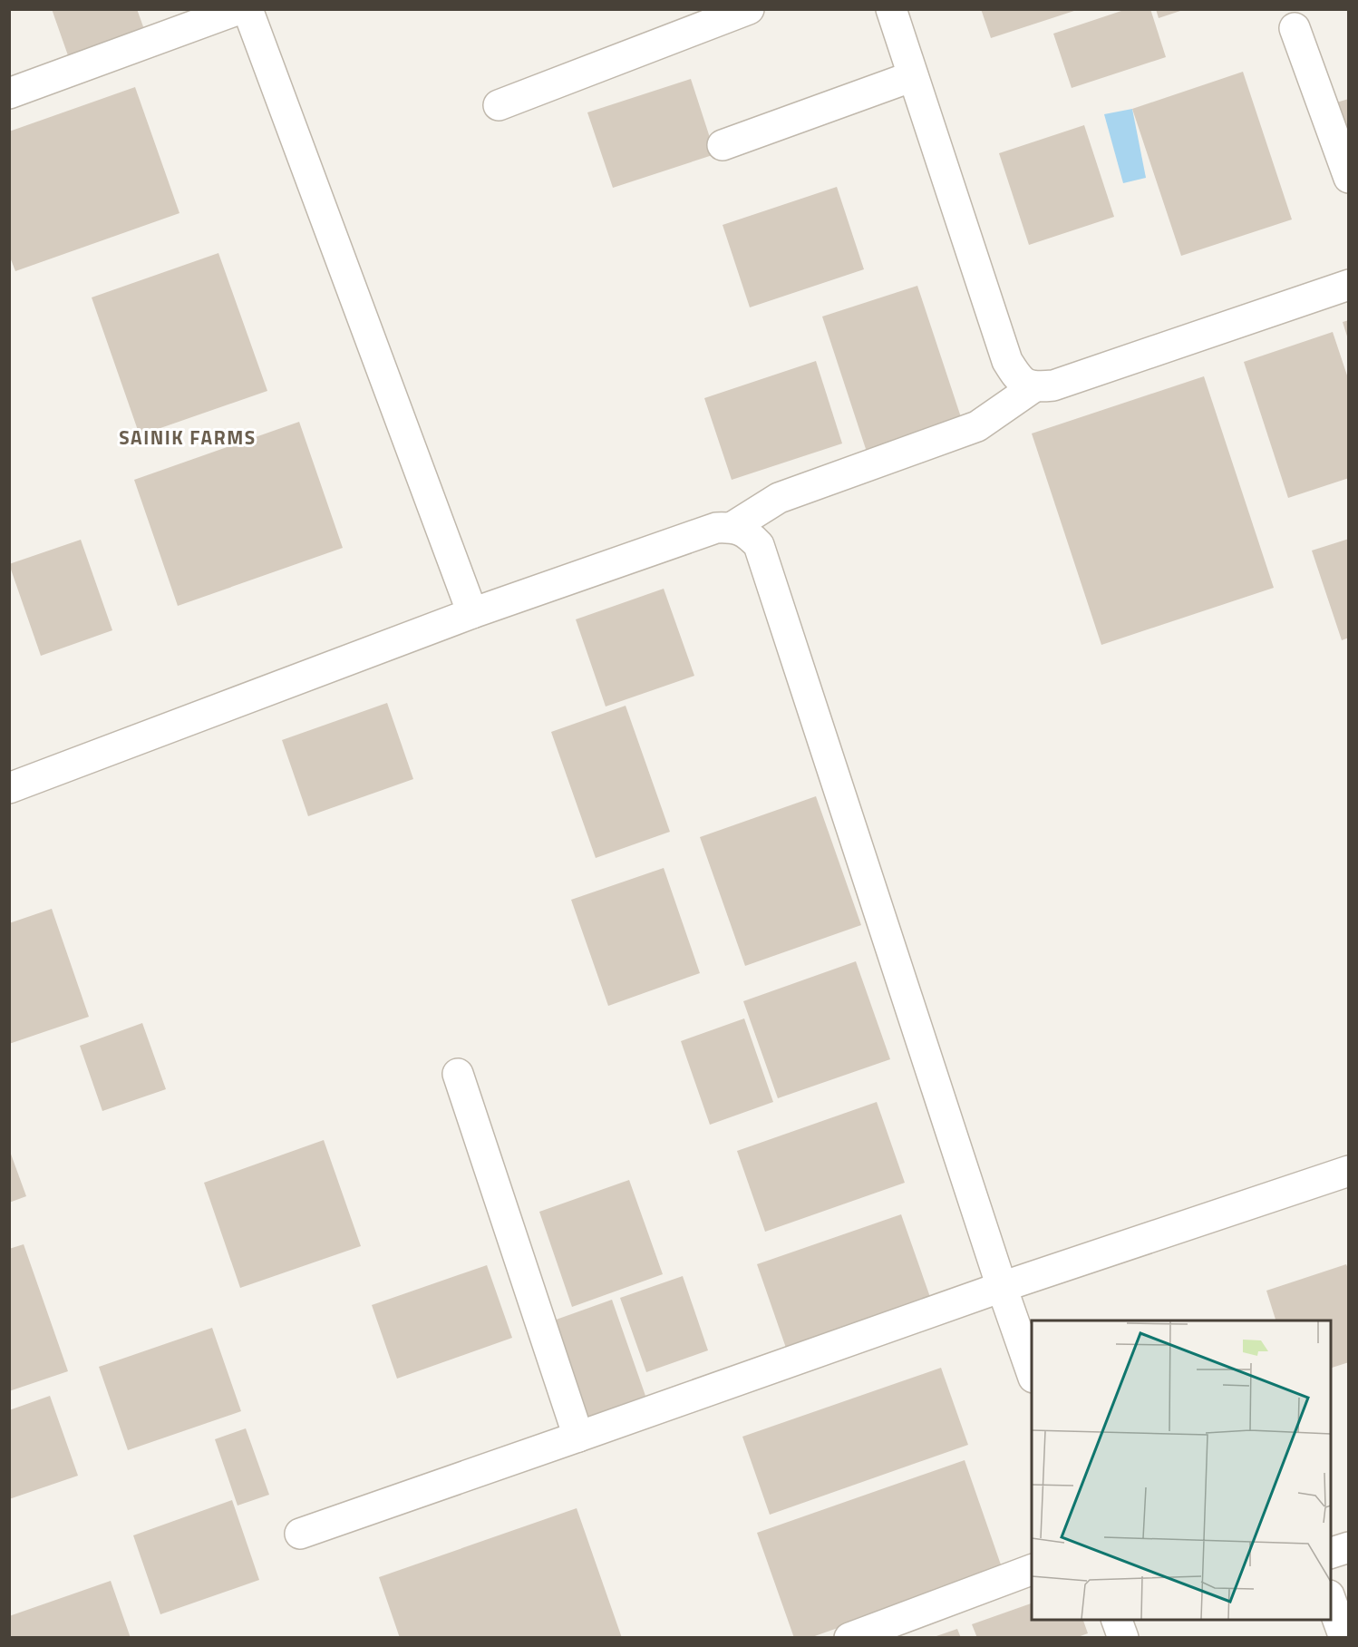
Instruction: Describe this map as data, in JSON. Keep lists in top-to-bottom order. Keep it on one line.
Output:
{"districts":["SAINIK FARMS"]}
